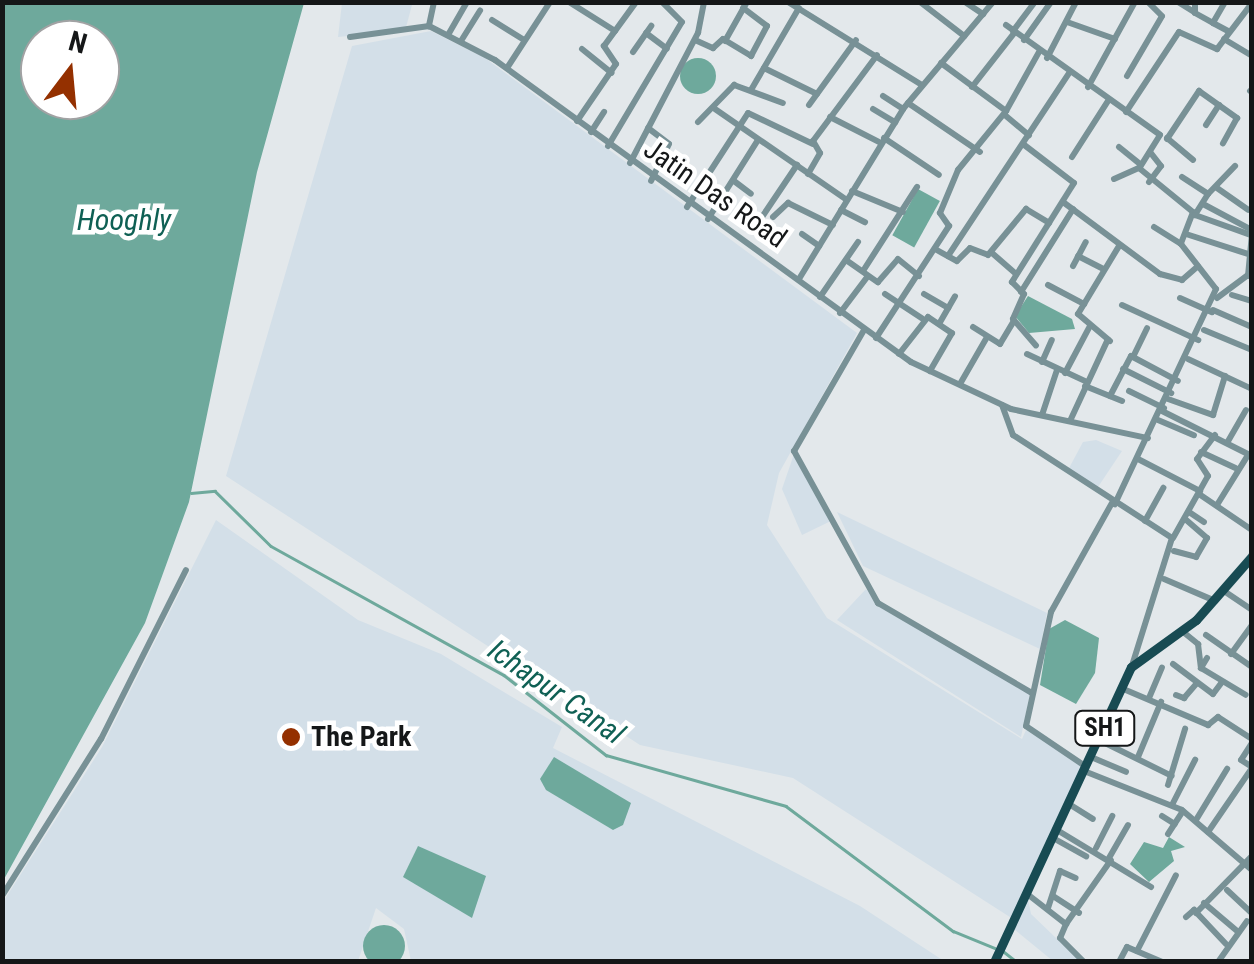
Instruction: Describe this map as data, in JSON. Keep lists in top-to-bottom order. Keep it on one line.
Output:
{"streets":{"main road":["SH1"],"street":["Jatin Das Road"]},"water":["Hooghly","Ichapur Canal"],"places":["The Park"],"north":"top"}
